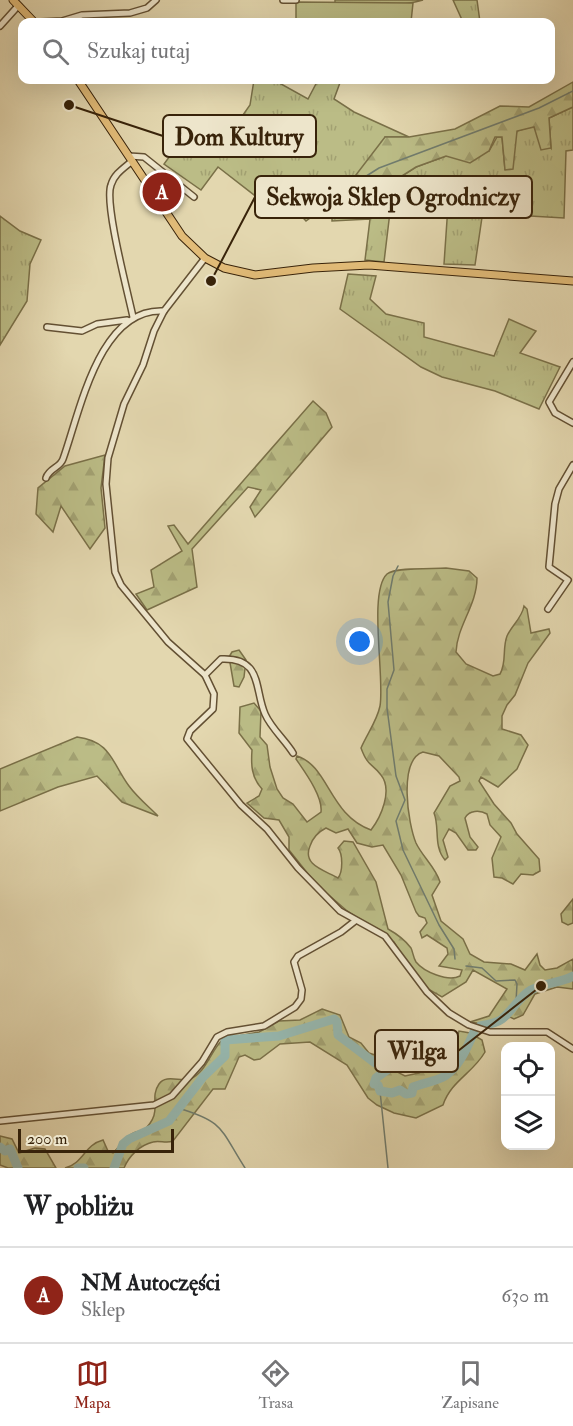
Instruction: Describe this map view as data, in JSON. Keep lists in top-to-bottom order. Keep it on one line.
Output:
{"places":["Dom Kultury","Sekwoja Sklep Ogrodniczy","Wilga"],"scale_bar":"200 m","page":{"search":"Szukaj tutaj","pins":"A","scale":"200 m","heading":"W pobliżu","list":[{"mark":"A","name":"NM Autoczęści","note":"Sklep","value":"630 m"}],"nav":["Mapa","Trasa","Zapisane"]}}
